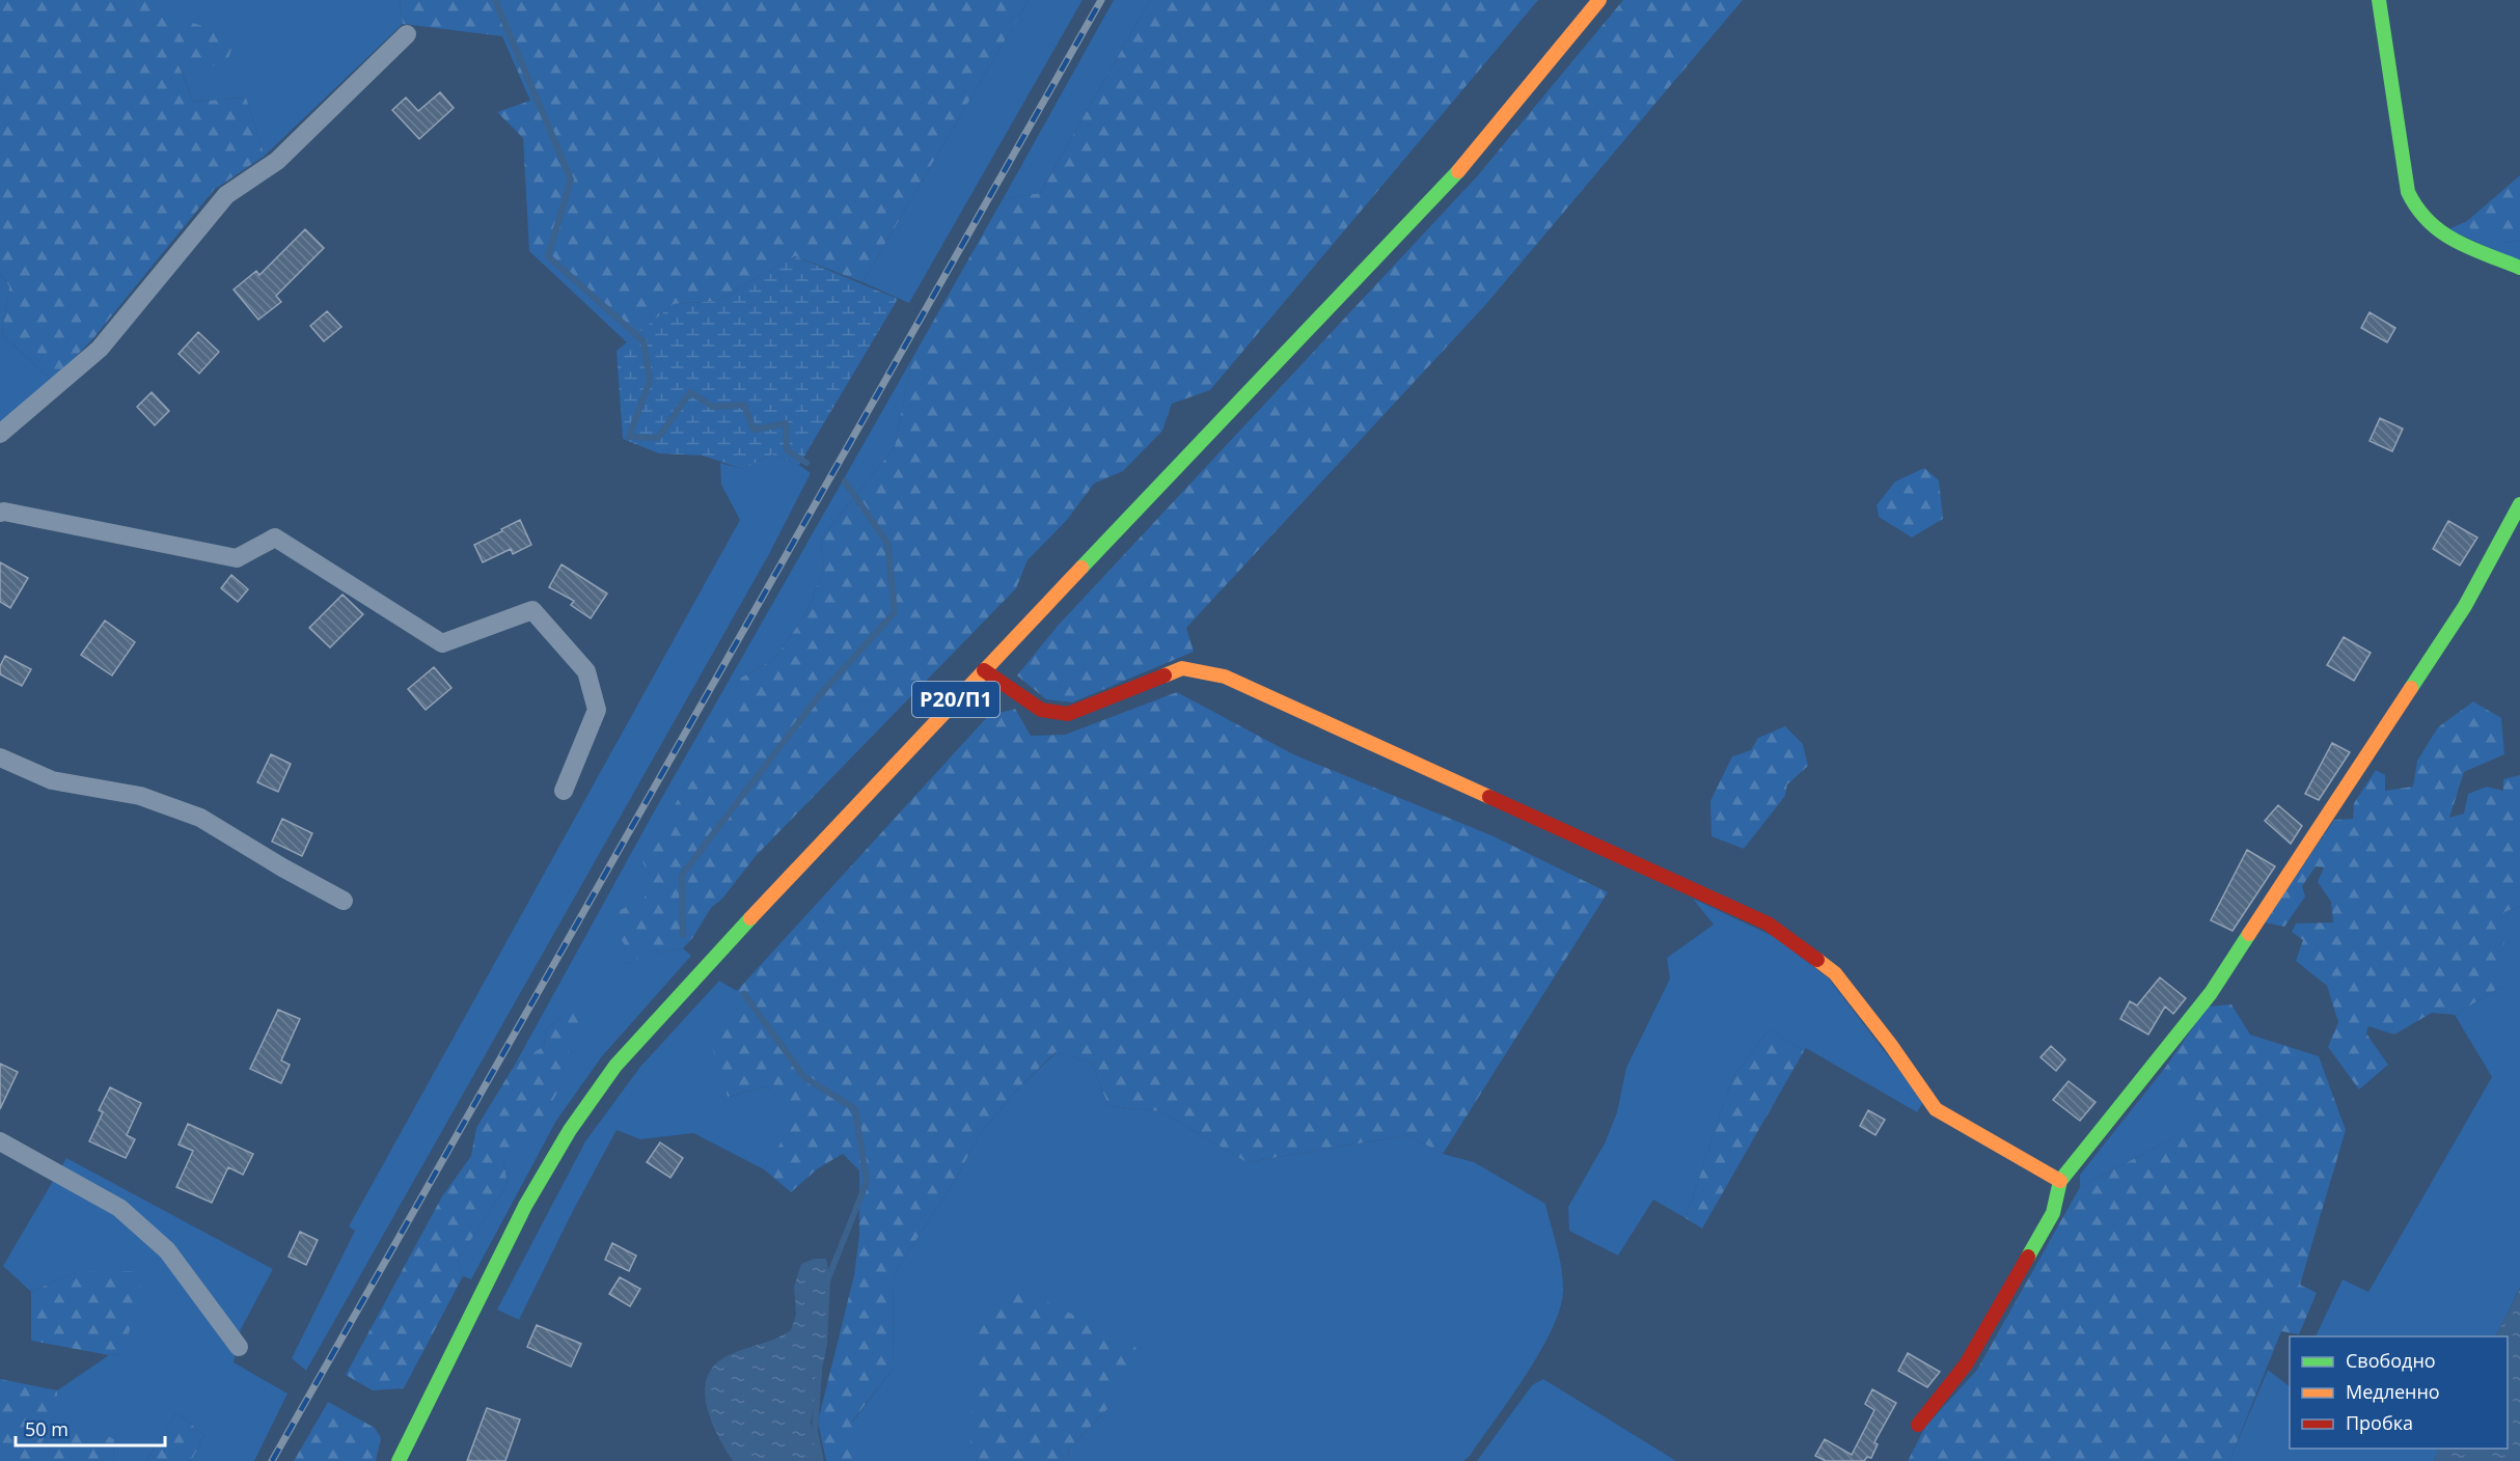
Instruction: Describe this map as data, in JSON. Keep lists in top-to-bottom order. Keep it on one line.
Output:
{"streets":{"street":["Р20/П1"]},"legend":["Свободно","Медленно","Пробка"],"scale_bar":"50 m"}
